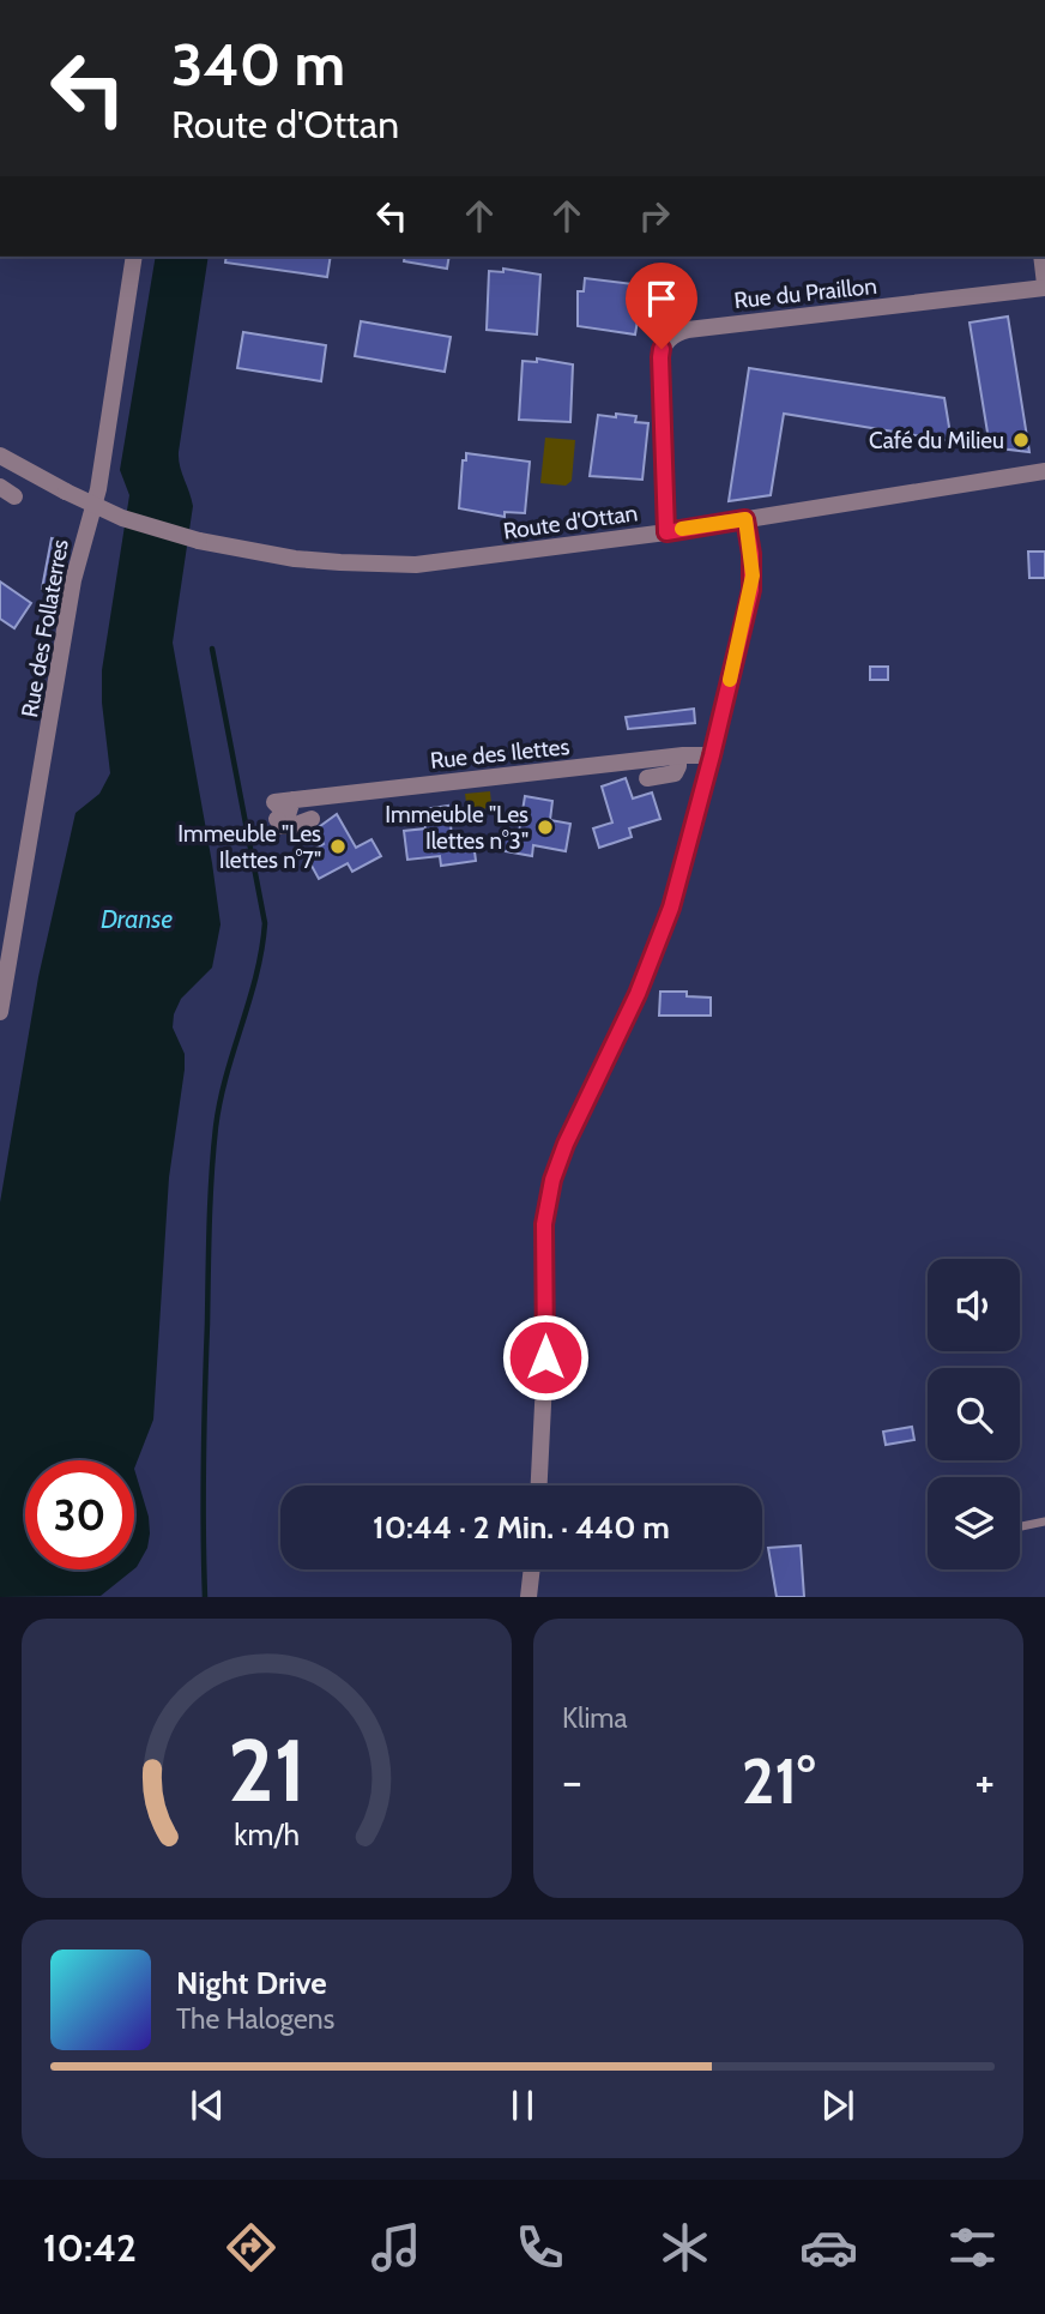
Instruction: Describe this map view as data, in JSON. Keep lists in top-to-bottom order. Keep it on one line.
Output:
{"streets":{"street":["Rue du Praillon","Route d'Ottan","Rue des Follaterres","Rue des Ilettes"]},"crossings":[["Rue du Praillon","Route d'Ottan"]],"water":["Dranse"],"places":["Café du Milieu","Immeuble \"Les Ilettes n°3\"","Immeuble \"Les Ilettes n°7\""],"page":{"turn":["340 m","Route d'Ottan"],"limit":"30","trip":"10:44 · 2 Min. · 440 m","tile":"Klima","heat":["−","21°","+"],"song":["Night Drive","The Halogens"],"tabs":"10:42","gauge":["21","km/h"]}}
